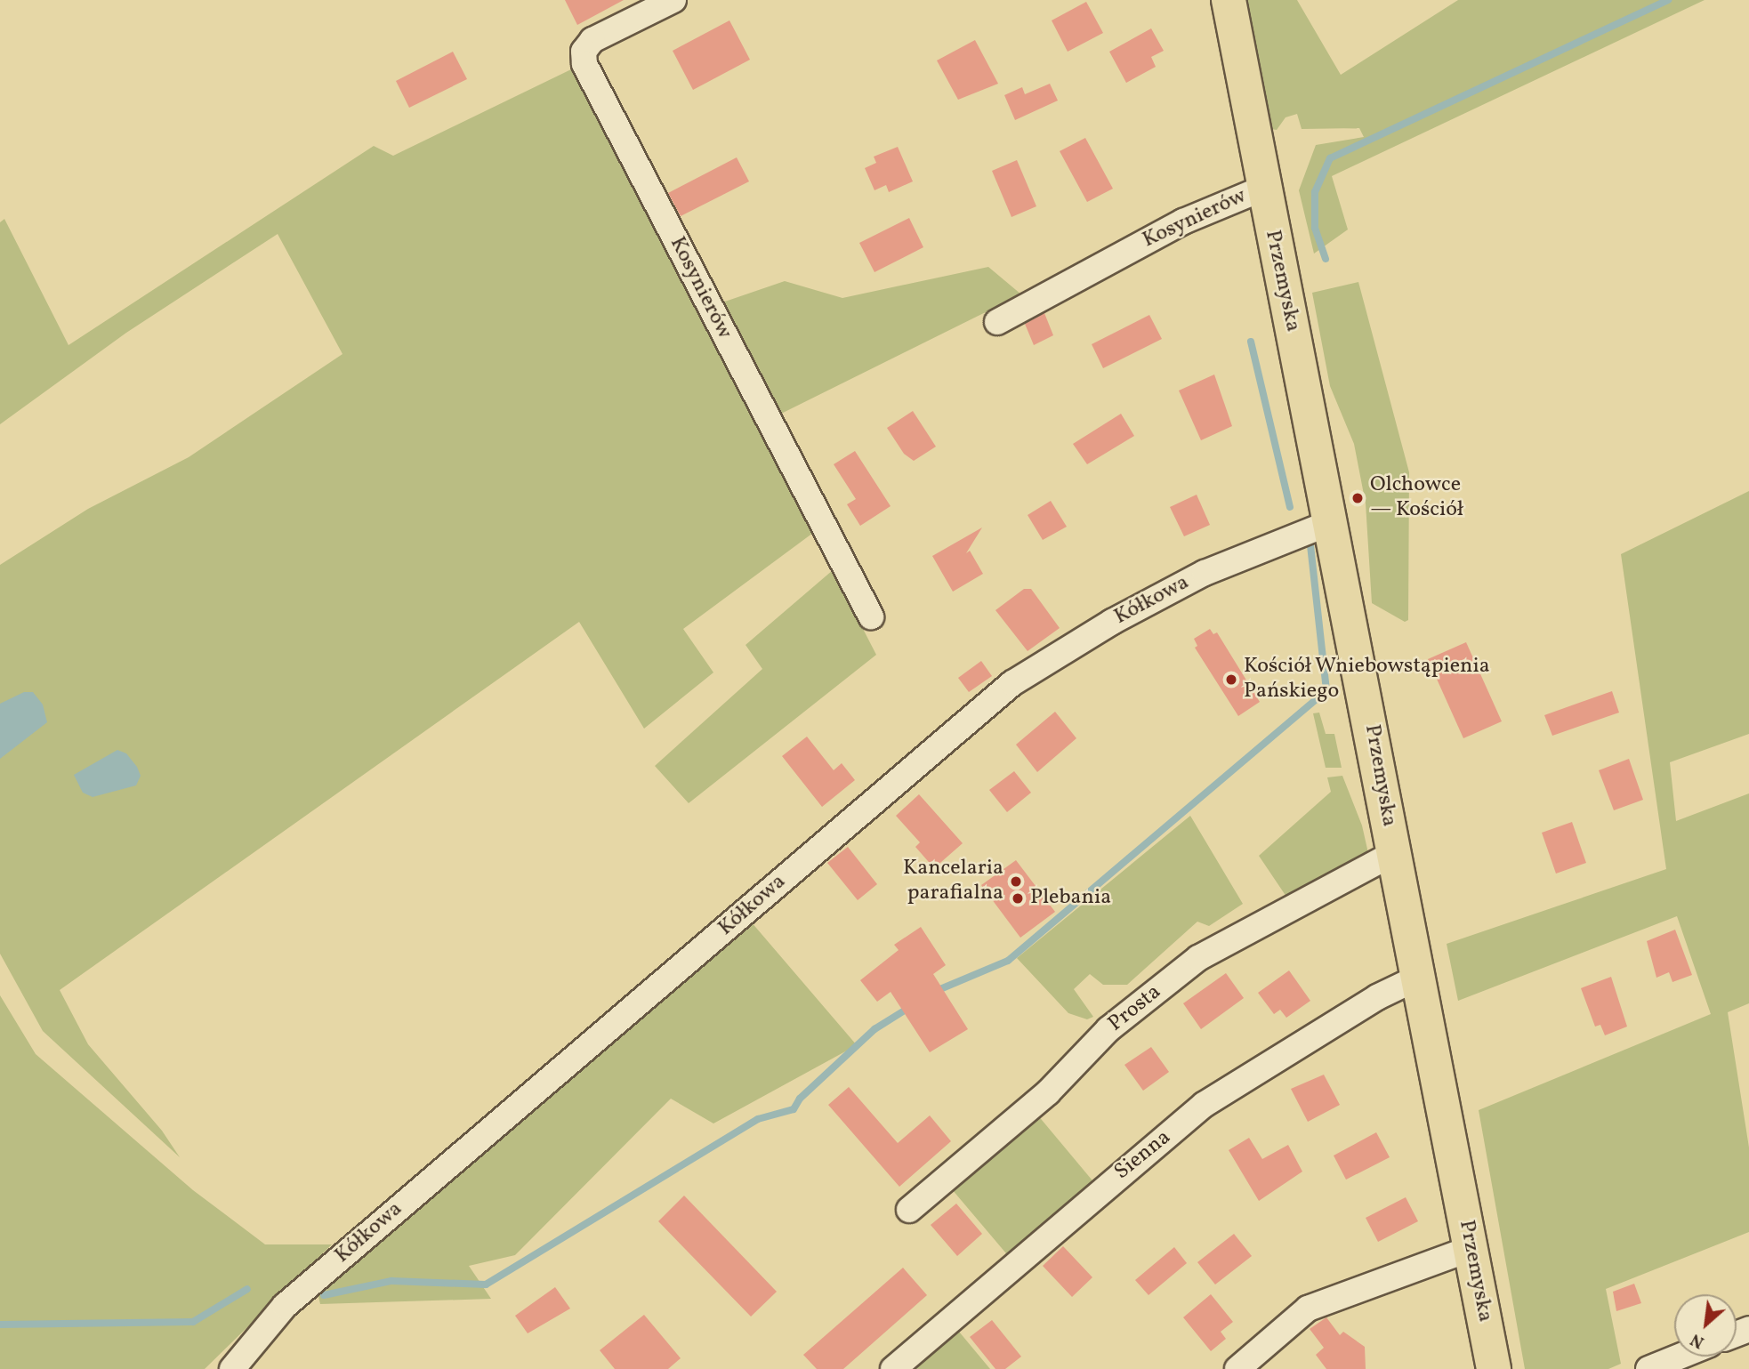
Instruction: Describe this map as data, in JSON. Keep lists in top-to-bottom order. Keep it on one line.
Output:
{"streets":{"main road":["Przemyska"],"street":["Kosynierów","Kółkowa","Prosta","Sienna"]},"crossings":[["Kosynierów","Przemyska"],["Przemyska","Kółkowa"],["Przemyska","Prosta"],["Przemyska","Sienna"]],"places":["Olchowce — Kościół","Kościół Wniebowstąpienia Pańskiego","Kancelaria parafialna","Plebania"],"north":"bottom left"}
